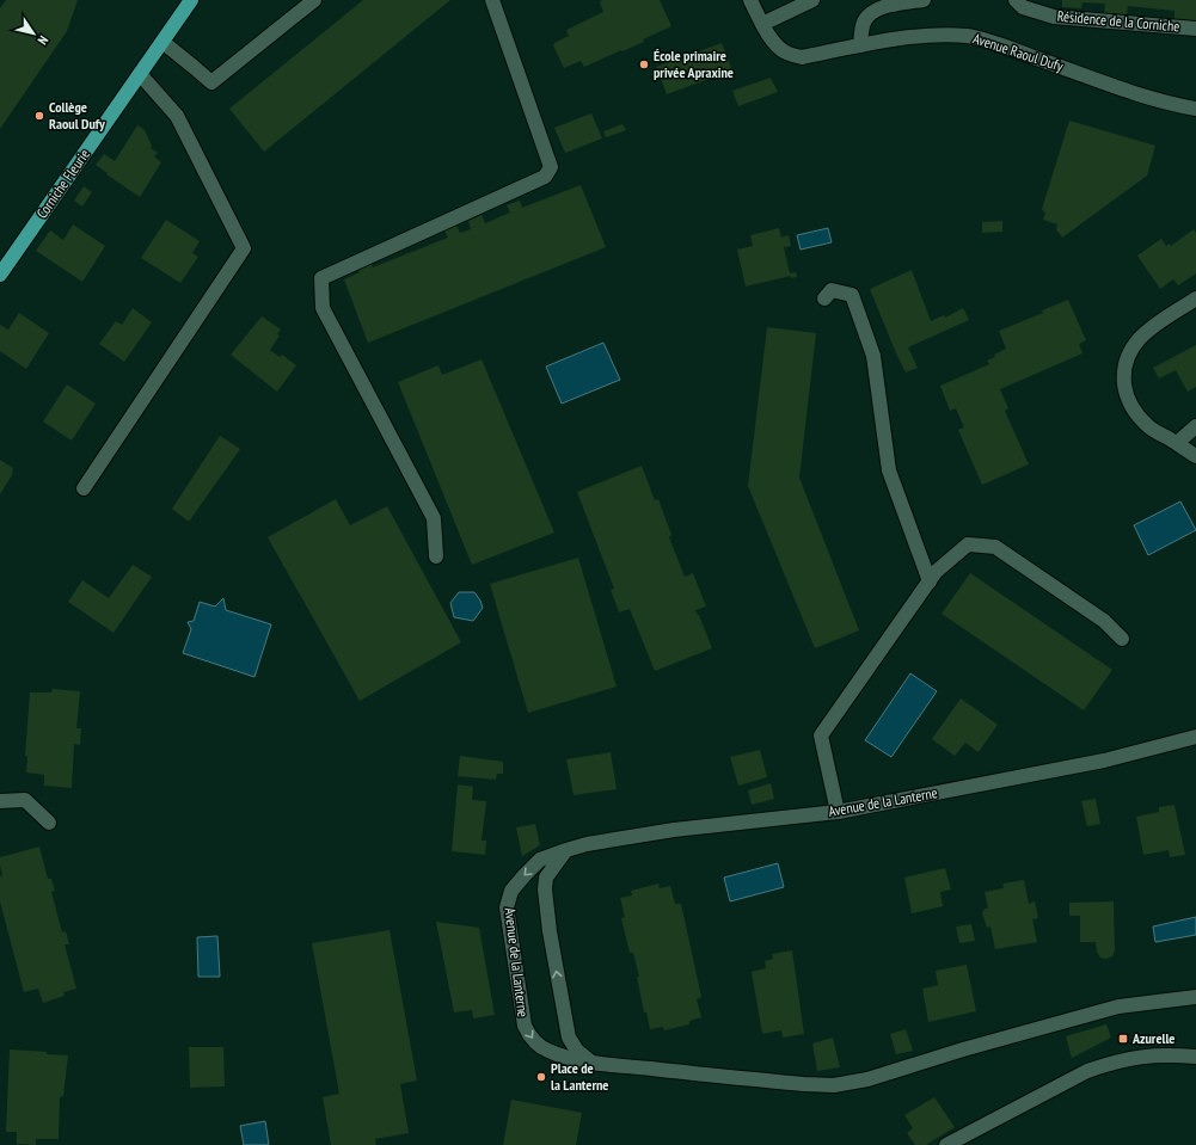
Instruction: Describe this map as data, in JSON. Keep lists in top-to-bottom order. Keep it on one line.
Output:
{"streets":{"main road":["Corniche Fleurie"],"street":["Résidence de la Corniche","Avenue Raoul Dufy","Avenue de la Lanterne"]},"places":{"other":["École primaire privée Apraxine","Collège Raoul Dufy","Place de la Lanterne"],"transit":["Azurelle"]},"north":"bottom right"}
